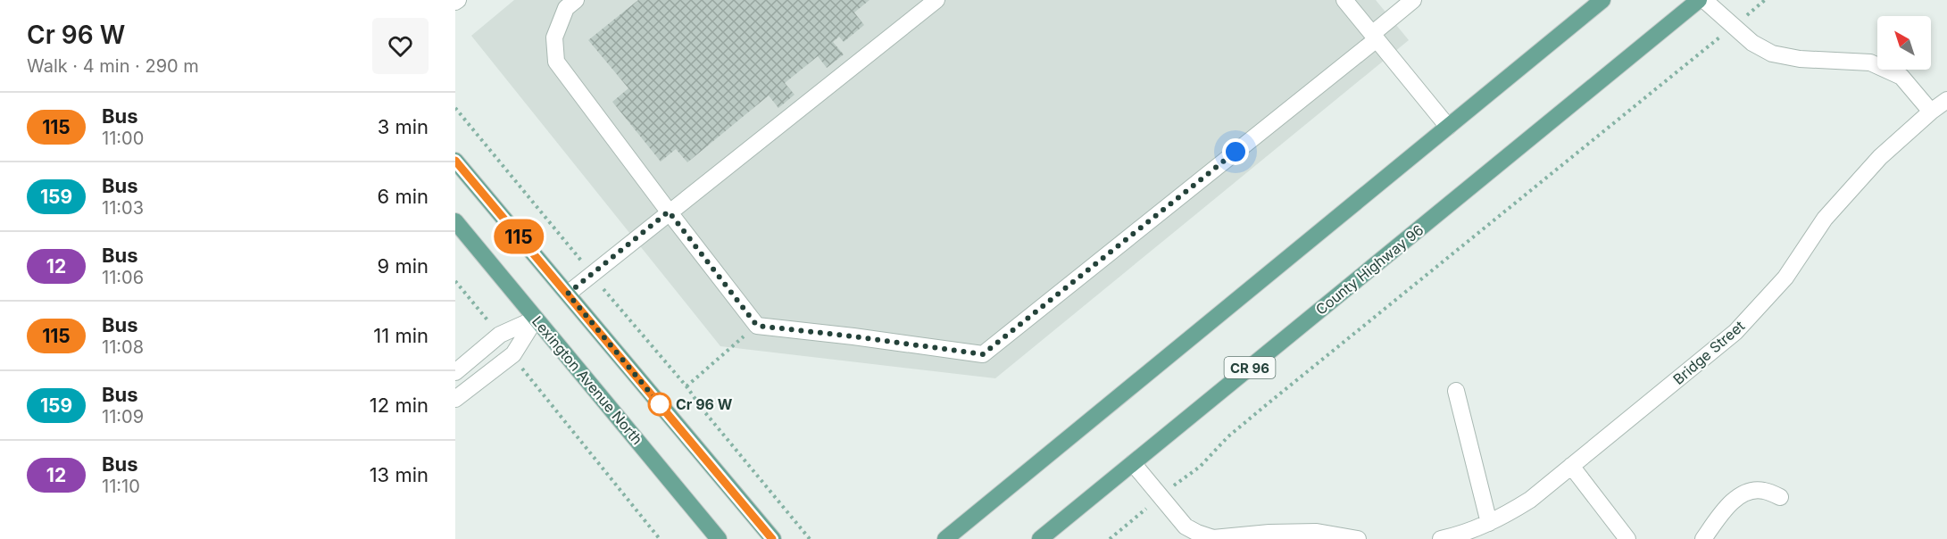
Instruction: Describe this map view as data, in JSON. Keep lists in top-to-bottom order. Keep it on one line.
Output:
{"streets":{"main road":["County Highway 96","CR 96","Lexington Avenue North"],"street":["Bridge Street"]},"places":["Cr 96 W"],"lines":["bus line 115"],"north":"top left","page":{"heading":["Cr 96 W","Walk · 4 min · 290 m"],"on_map":"115","list":[{"mark":"115","name":"Bus","note":"11:00","value":"3 min"},{"mark":"159","name":"Bus","note":"11:03","value":"6 min"},{"mark":"12","name":"Bus","note":"11:06","value":"9 min"},{"mark":"115","name":"Bus","note":"11:08","value":"11 min"},{"mark":"159","name":"Bus","note":"11:09","value":"12 min"},{"mark":"12","name":"Bus","note":"11:10","value":"13 min"}]}}
